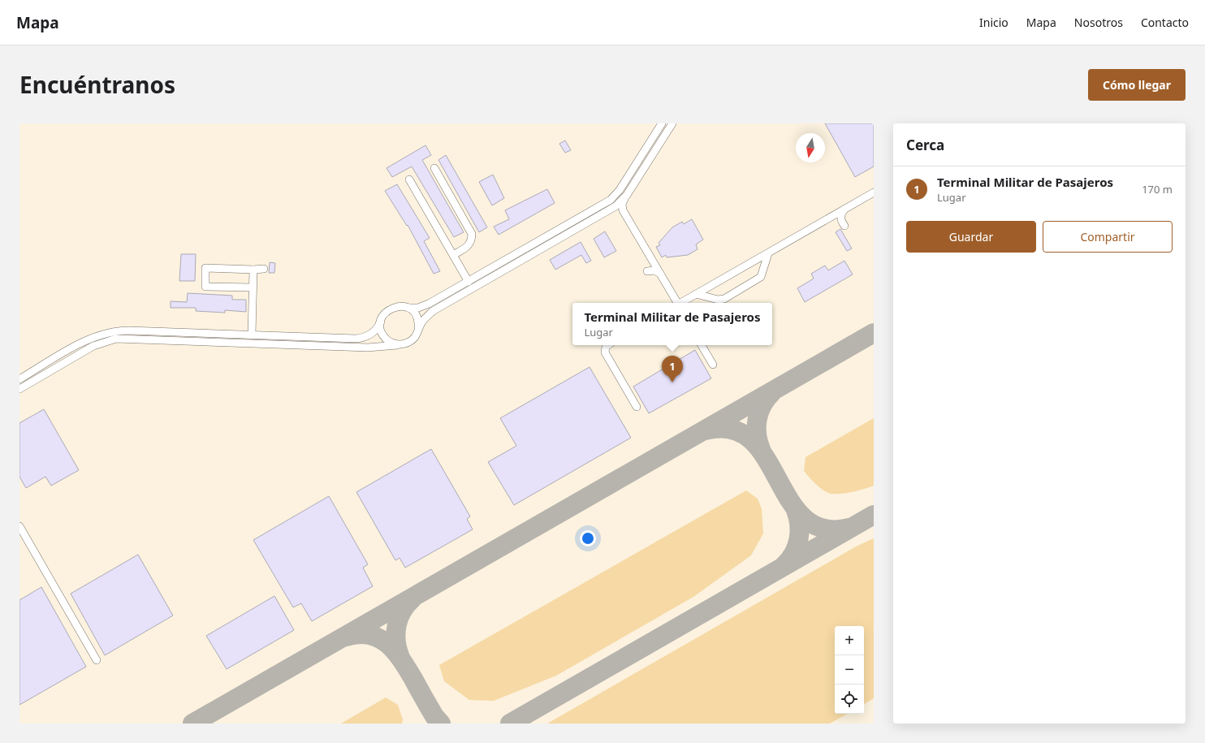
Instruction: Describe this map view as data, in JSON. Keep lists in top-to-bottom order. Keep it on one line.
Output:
{"north":"bottom","page":{"header":"Mapa","nav":["Inicio","Mapa","Nosotros","Contacto"],"title":"Encuéntranos","buttons":["Cómo llegar",["Guardar","Compartir"]],"heading":"Cerca","list":[{"mark":"1","name":"Terminal Militar de Pasajeros","note":"Lugar","value":"170 m"}],"popup":["Terminal Militar de Pasajeros","Lugar"],"pins":"1","map_buttons":["+","−"]}}
